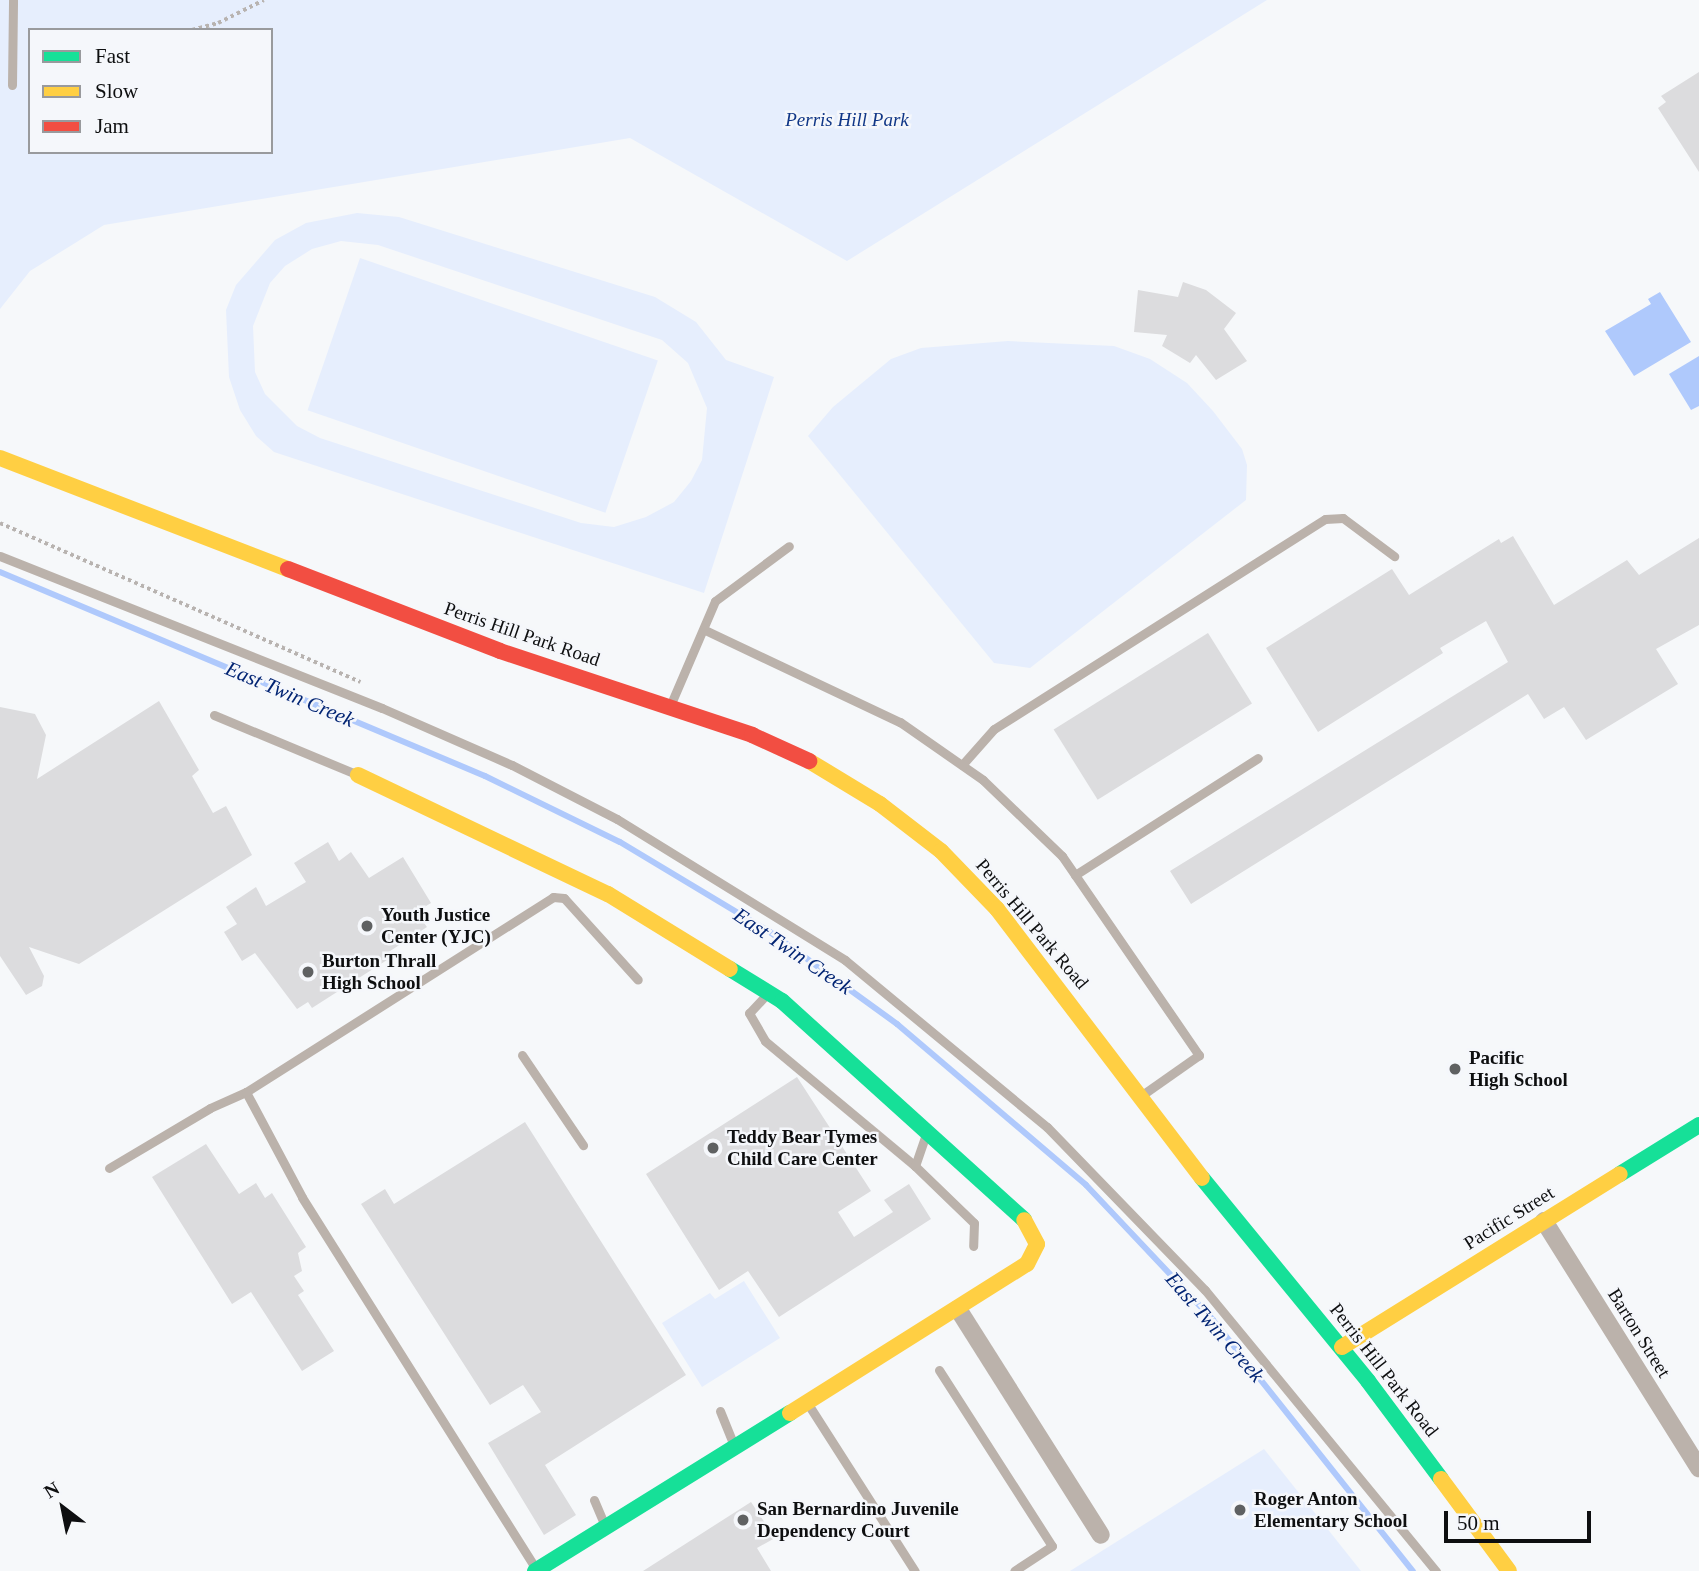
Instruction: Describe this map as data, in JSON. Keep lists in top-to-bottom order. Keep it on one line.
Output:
{"streets":{"street":["Perris Hill Park Road","Pacific Street","Barton Street"]},"crossings":[["Perris Hill Park Road","Pacific Street"],["Pacific Street","Barton Street"]],"water":["East Twin Creek"],"parks":["Perris Hill Park"],"places":["Youth Justice Center (YJC)","Burton Thrall High School","Pacific High School","Teddy Bear Tymes Child Care Center","Roger Anton Elementary School","San Bernardino Juvenile Dependency Court"],"legend":["Fast","Slow","Jam"],"scale_bar":"50 m","north":"top left"}
